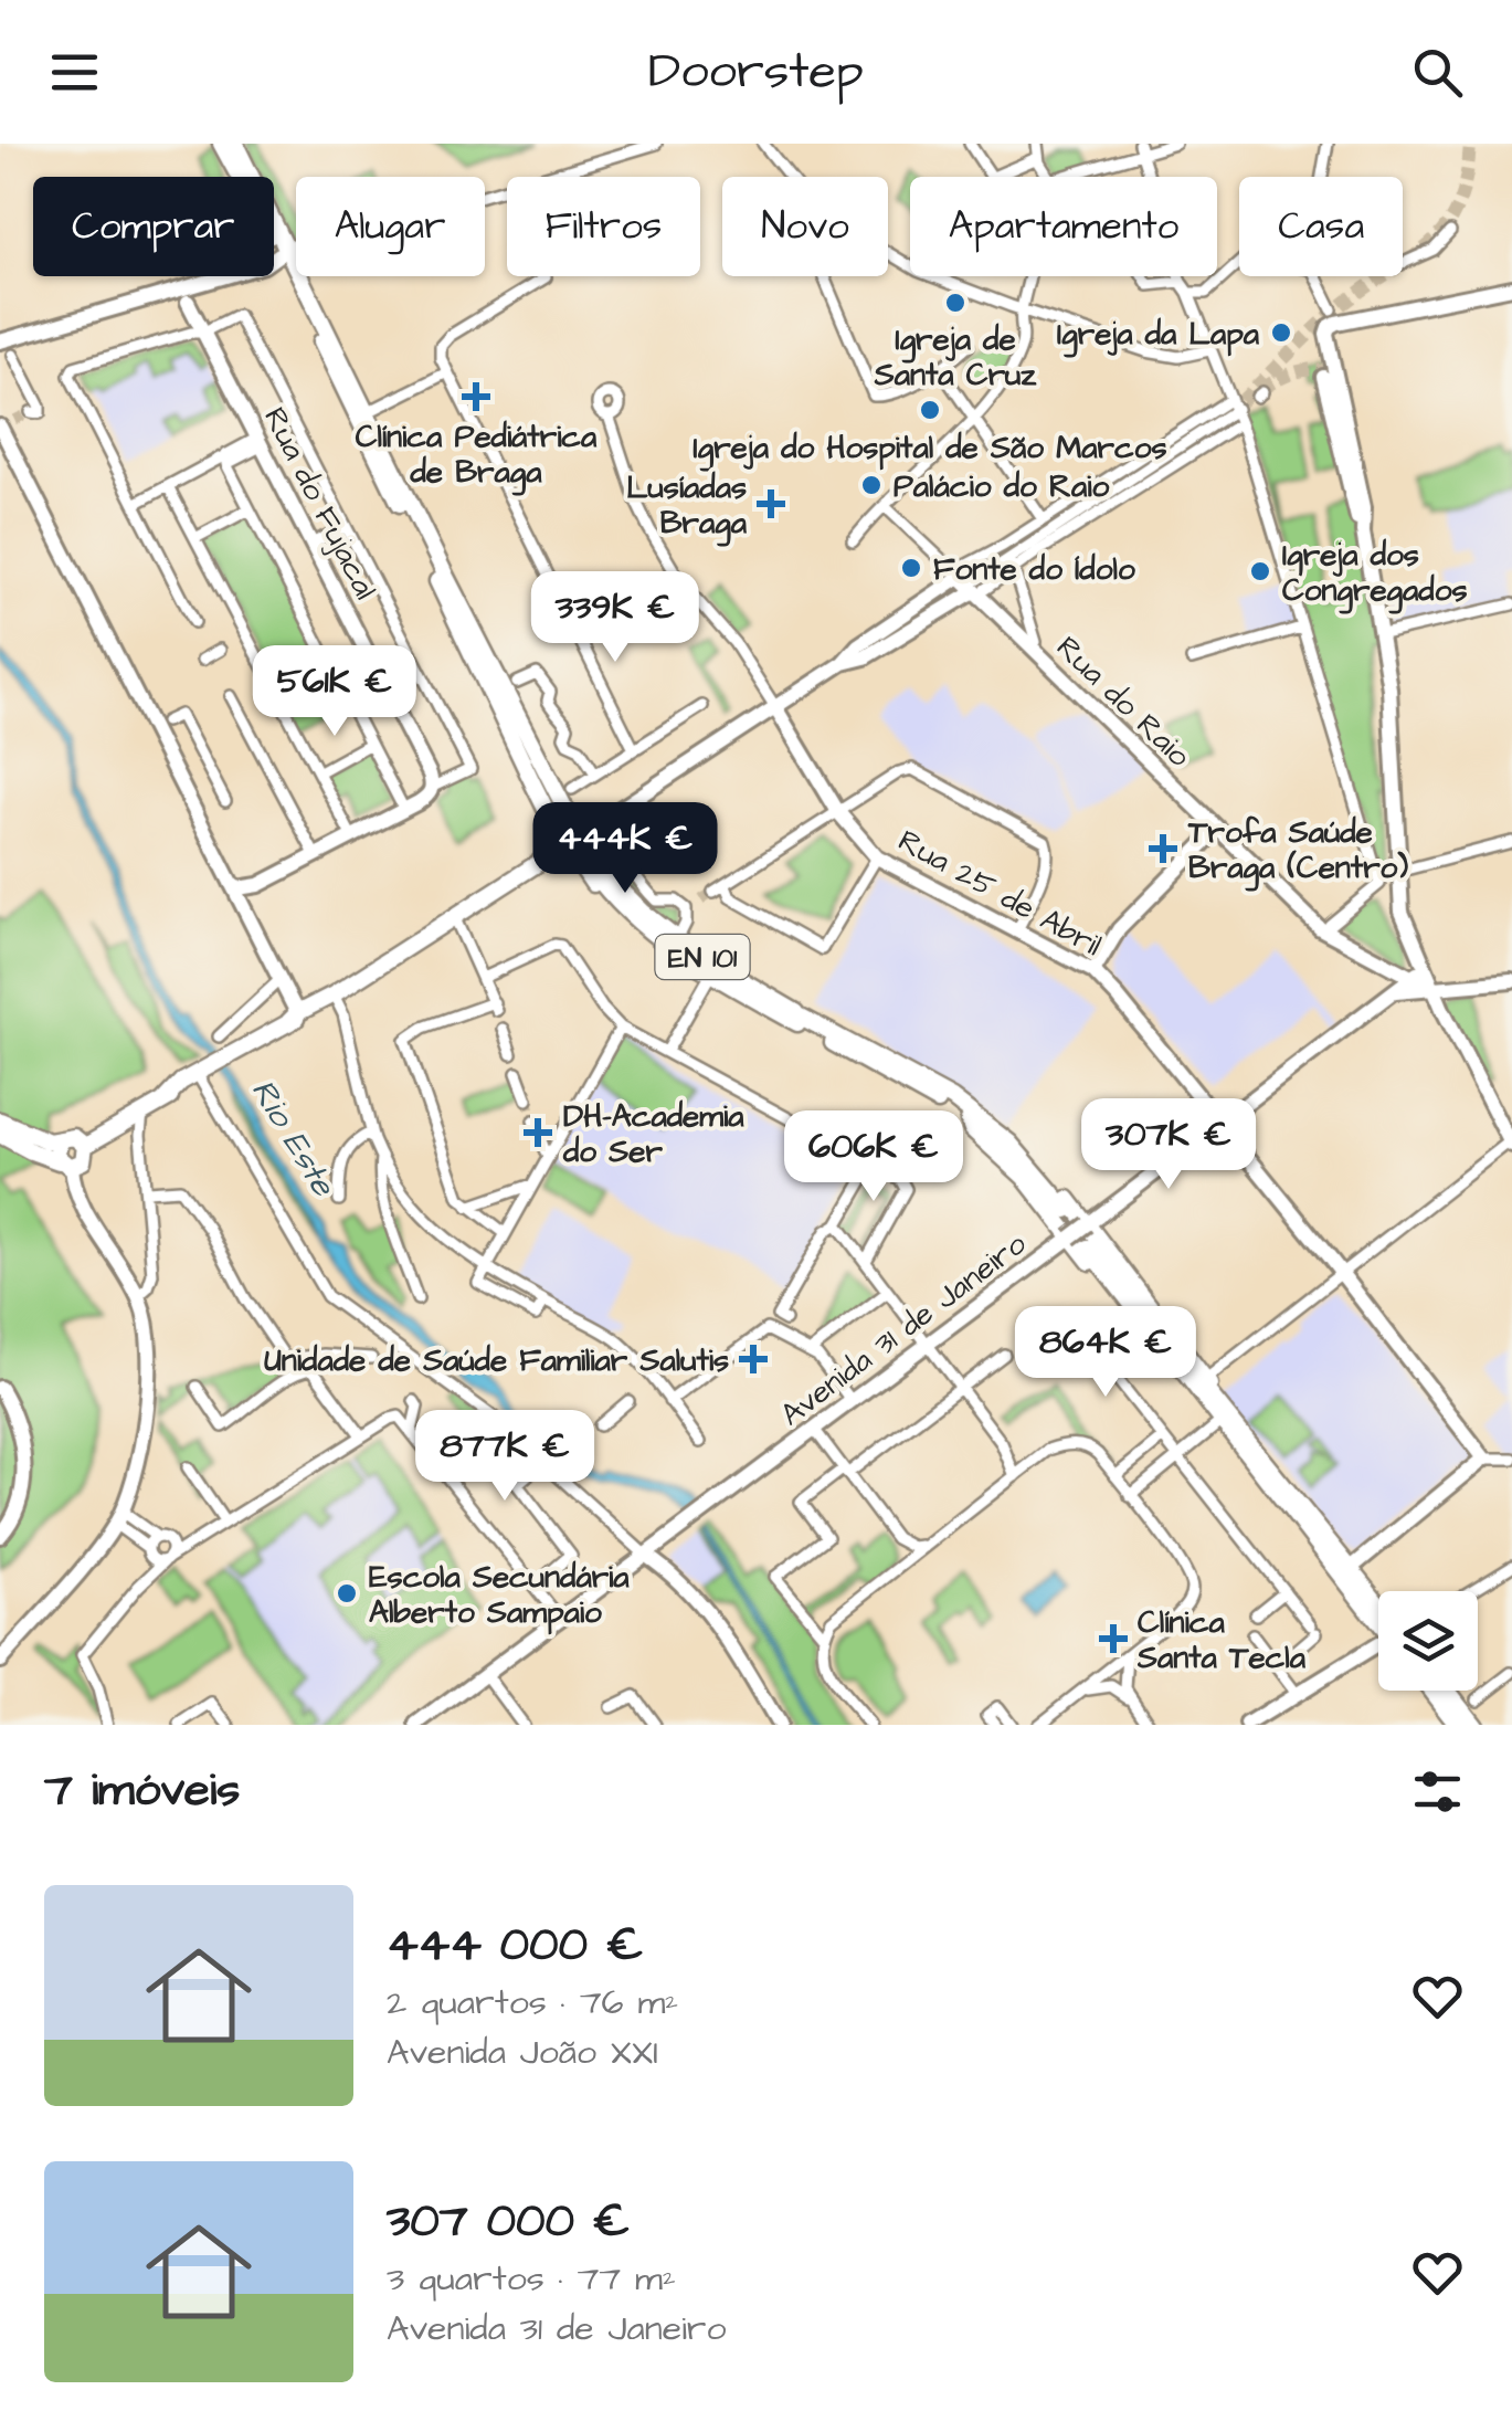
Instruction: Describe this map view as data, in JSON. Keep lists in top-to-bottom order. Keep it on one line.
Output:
{"streets":{"main road":["Rua do Fujacal","Rua do Raio","Rua 25 de Abril","EN 101","Avenida 31 de Janeiro"]},"crossings":[["Rua do Raio","Avenida 31 de Janeiro"],["Rua 25 de Abril","Avenida 31 de Janeiro"]],"water":["Rio Este"],"places":{"other":["Igreja de Santa Cruz","Igreja da Lapa","Igreja do Hospital de São Marcos","Palácio do Raio","Fonte do Ídolo","Igreja dos Congregados","Escola Secundária Alberto Sampaio"],"health":["Clínica Pediátrica de Braga","Lusíadas Braga","Trofa Saúde Braga (Centro)","DH-Academia do Ser","Unidade de Saúde Familiar Salutis","Clínica Santa Tecla"]},"page":{"header":"Doorstep","chip":["Comprar","Alugar","Filtros","Novo","Apartamento","Casa"],"price":["339K €","561K €","444K €","307K €","606K €","864K €","877K €"],"heading":"7 imóveis","list":[{"name":"444 000 €","note":"2 quartos · 76 m² · Avenida João XXI"},{"name":"307 000 €","note":"3 quartos · 77 m² · Avenida 31 de Janeiro"}]}}
